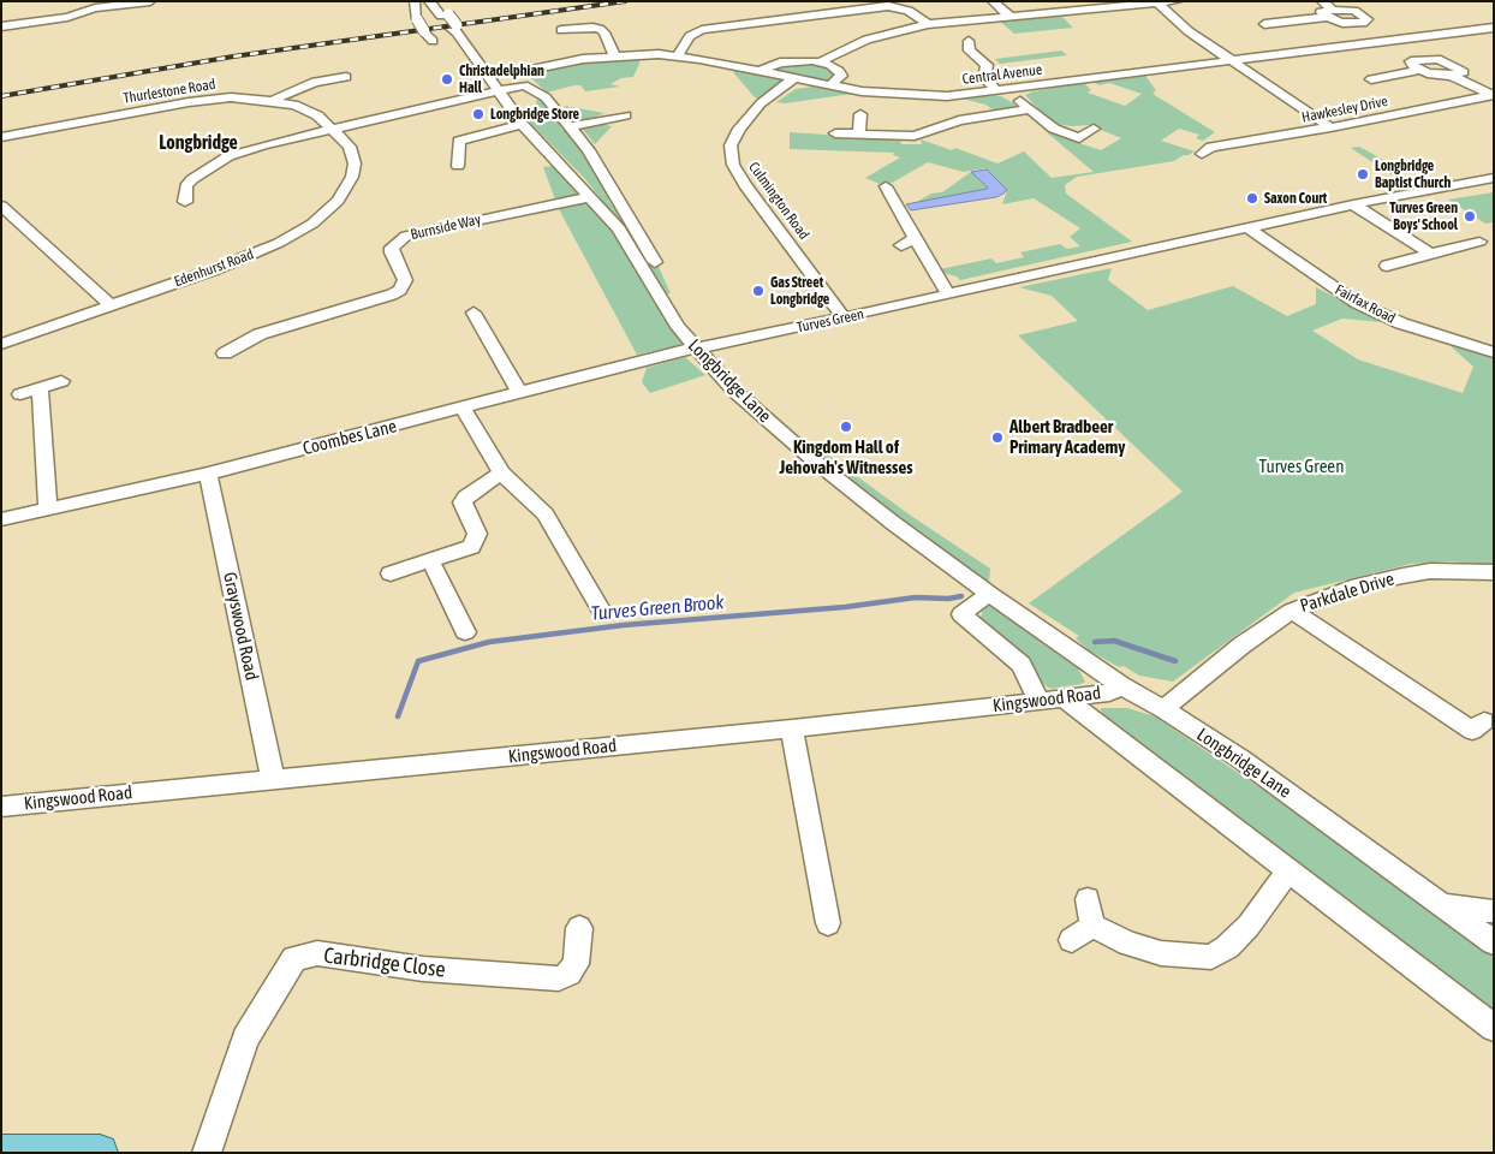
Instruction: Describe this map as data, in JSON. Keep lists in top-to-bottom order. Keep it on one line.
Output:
{"streets":{"street":["Central Avenue","Thurlestone Road","Hawkesley Drive","Culmington Road","Burnside Way","Edenhurst Road","Fairfax Road","Turves Green","Longbridge Lane","Coombes Lane","Parkdale Drive","Grayswood Road","Kingswood Road","Carbridge Close"]},"crossings":[["Central Avenue","Culmington Road"],["Central Avenue","Longbridge Lane"],["Thurlestone Road","Edenhurst Road"],["Culmington Road","Turves Green"],["Burnside Way","Longbridge Lane"],["Fairfax Road","Turves Green"],["Turves Green","Longbridge Lane"],["Turves Green","Coombes Lane"],["Longbridge Lane","Coombes Lane"],["Longbridge Lane","Parkdale Drive"],["Longbridge Lane","Kingswood Road"],["Coombes Lane","Grayswood Road"],["Grayswood Road","Kingswood Road"]],"districts":["Longbridge"],"water":["Turves Green Brook"],"parks":["Turves Green"],"places":["Christadelphian Hall","Longbridge Store","Longbridge Baptist Church","Saxon Court","Turves Green Boys' School","Gas Street Longbridge","Kingdom Hall of Jehovah's Witnesses","Albert Bradbeer Primary Academy"]}
